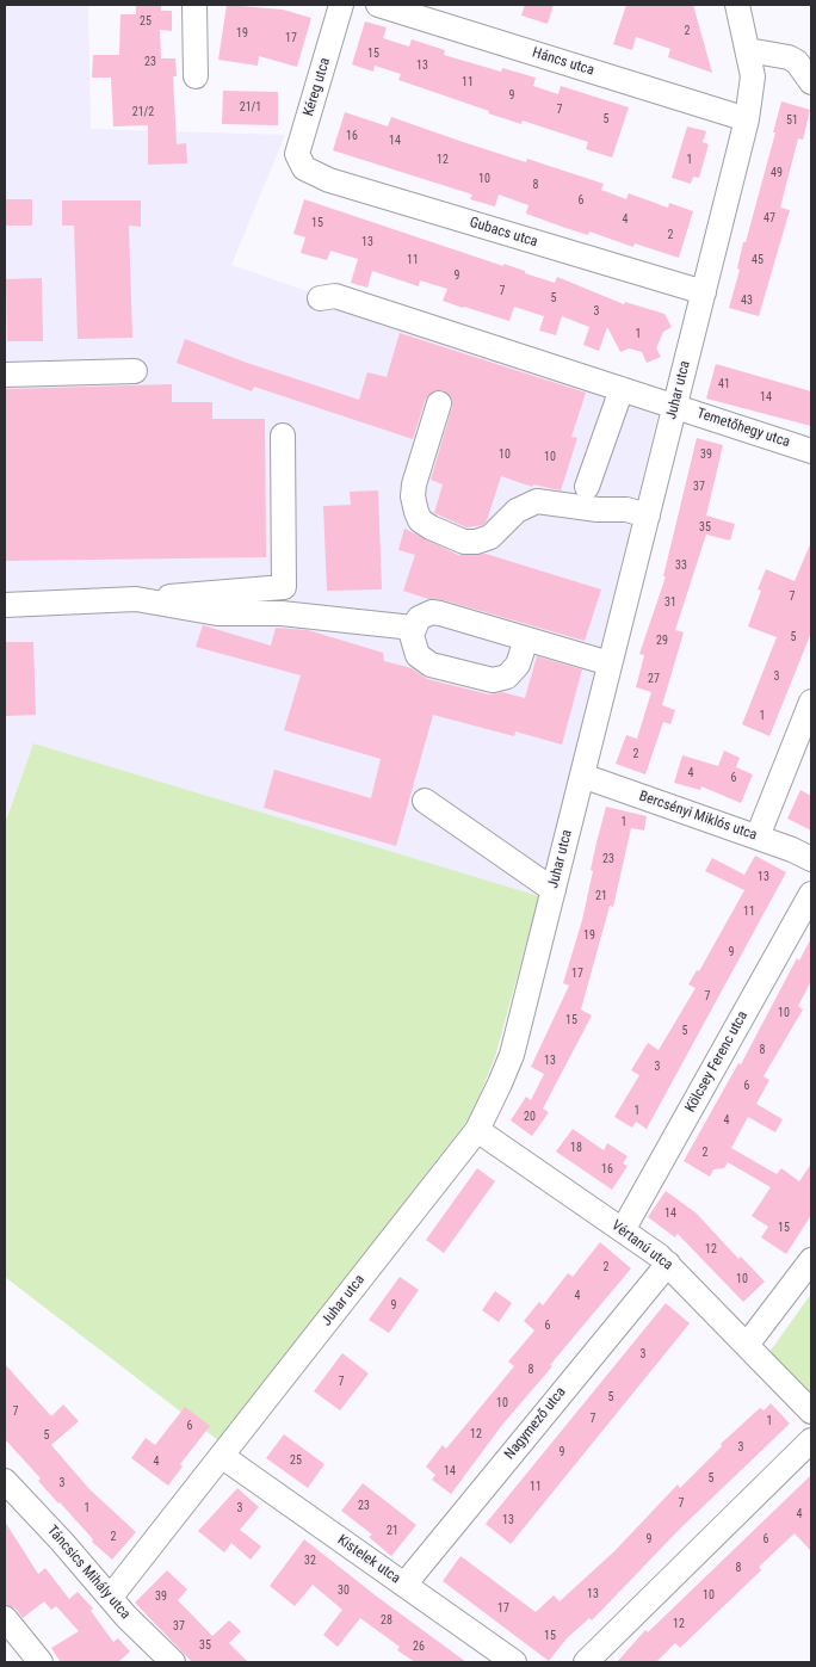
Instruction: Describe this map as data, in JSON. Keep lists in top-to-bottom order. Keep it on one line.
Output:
{"streets":{"street":["Háncs utca","Kéreg utca","Gubacs utca","Juhar utca","Temetőhegy utca","Bercsényi Miklós utca","Kölcsey Ferenc utca","Vértanú utca","Nagymező utca","Kistelek utca","Táncsics Mihály utca"]},"crossings":[["Háncs utca","Juhar utca"],["Kéreg utca","Gubacs utca"],["Gubacs utca","Juhar utca"],["Juhar utca","Temetőhegy utca"],["Juhar utca","Bercsényi Miklós utca"],["Juhar utca","Vértanú utca"],["Juhar utca","Kistelek utca"],["Juhar utca","Táncsics Mihály utca"],["Kölcsey Ferenc utca","Vértanú utca"],["Vértanú utca","Nagymező utca"],["Nagymező utca","Kistelek utca"]],"house_numbers":["25","2","19","17","15","23","13","11","9","21/1","7","21/2","5","51","16","14","12","1","49","10","8","6","47","4","15","2","13","11","45","9","7","5","43","3","1","41","14","10","39","10","37","35","33","7","31","5","29","3","27","1","2","4","6","1","23","13","21","11","19","9","17","7","10","15","5","8","13","3","6","1","20","4","18","2","16","14","15","12","2","10","4","9","6","3","8","7","5","10","7","7","1","6","12","5","3","9","25","4","14","5","3","11","7","23","1","3","4","13","21","2","9","6","32","8","30","13","10","39","17","28","12","37","15","35","26"]}
